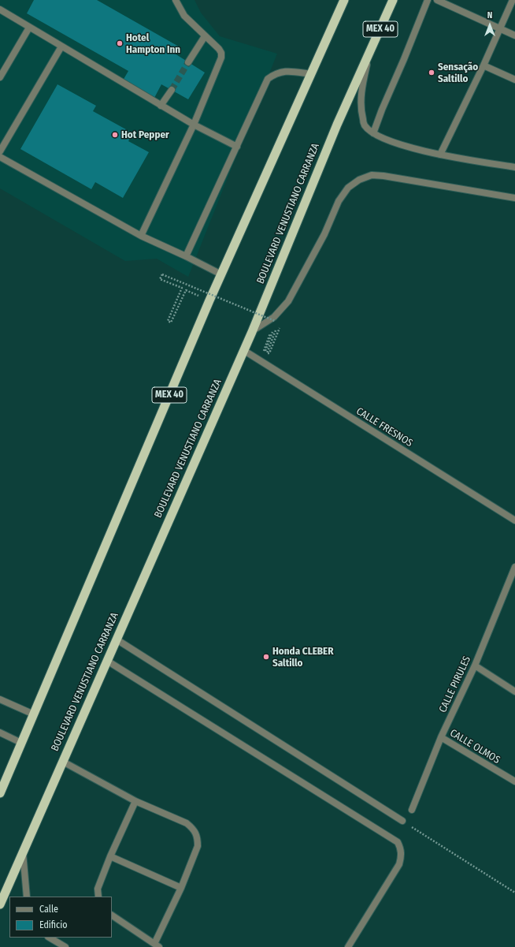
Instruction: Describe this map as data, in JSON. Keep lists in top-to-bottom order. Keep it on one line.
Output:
{"streets":{"highway":["MEX 40","BOULEVARD VENUSTIANO CARRANZA"],"street":["CALLE FRESNOS","CALLE PIRULES","CALLE OLMOS"]},"crossings":[["BOULEVARD VENUSTIANO CARRANZA","CALLE FRESNOS"],["CALLE PIRULES","CALLE OLMOS"]],"places":["Hotel Hampton Inn","Sensação Saltillo","Hot Pepper","Honda CLEBER Saltillo"],"legend":["Calle","Edificio"],"north":"top"}
